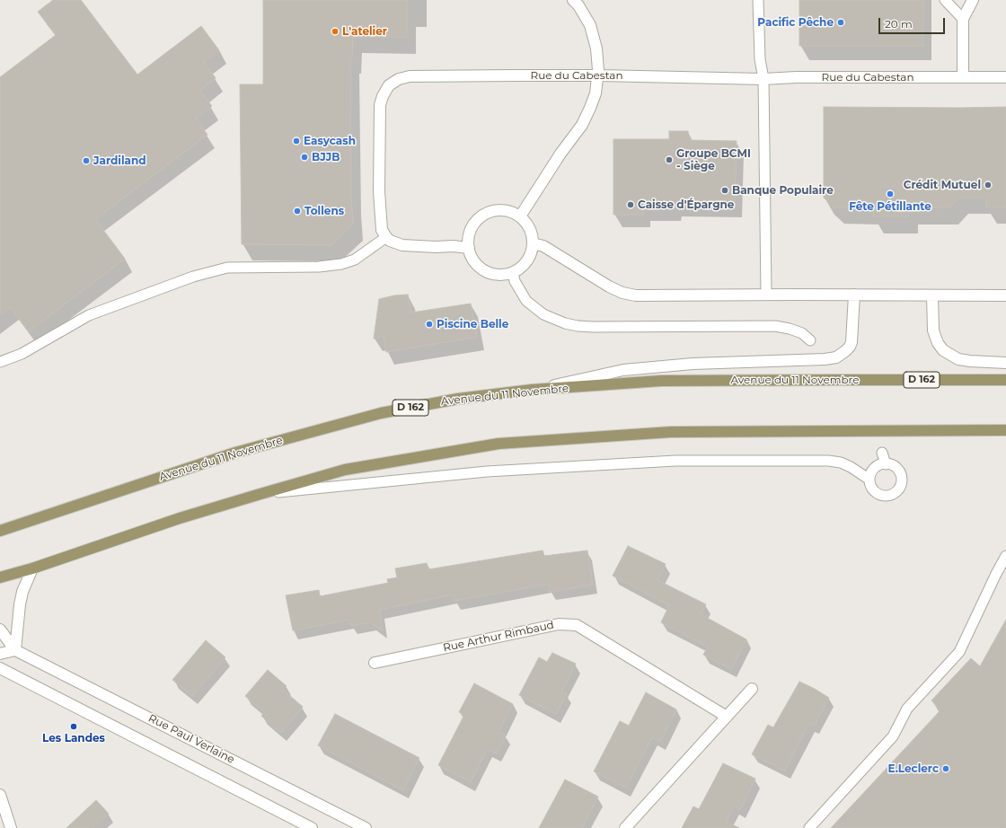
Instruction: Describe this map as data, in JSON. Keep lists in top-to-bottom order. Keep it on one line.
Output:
{"streets":{"main road":["Avenue du 11 Novembre","D 162"],"street":["Rue du Cabestan","Rue Arthur Rimbaud","Rue Paul Verlaine"]},"places":["Pacific Pêche","L'atelier","Easycash","BJJB","Groupe BCMI - Siège","Jardiland","Crédit Mutuel","Banque Populaire","Fête Pétillante","Caisse d'Épargne","Tollens","Piscine Belle","Les Landes","E.Leclerc"],"scale_bar":"20 m"}
